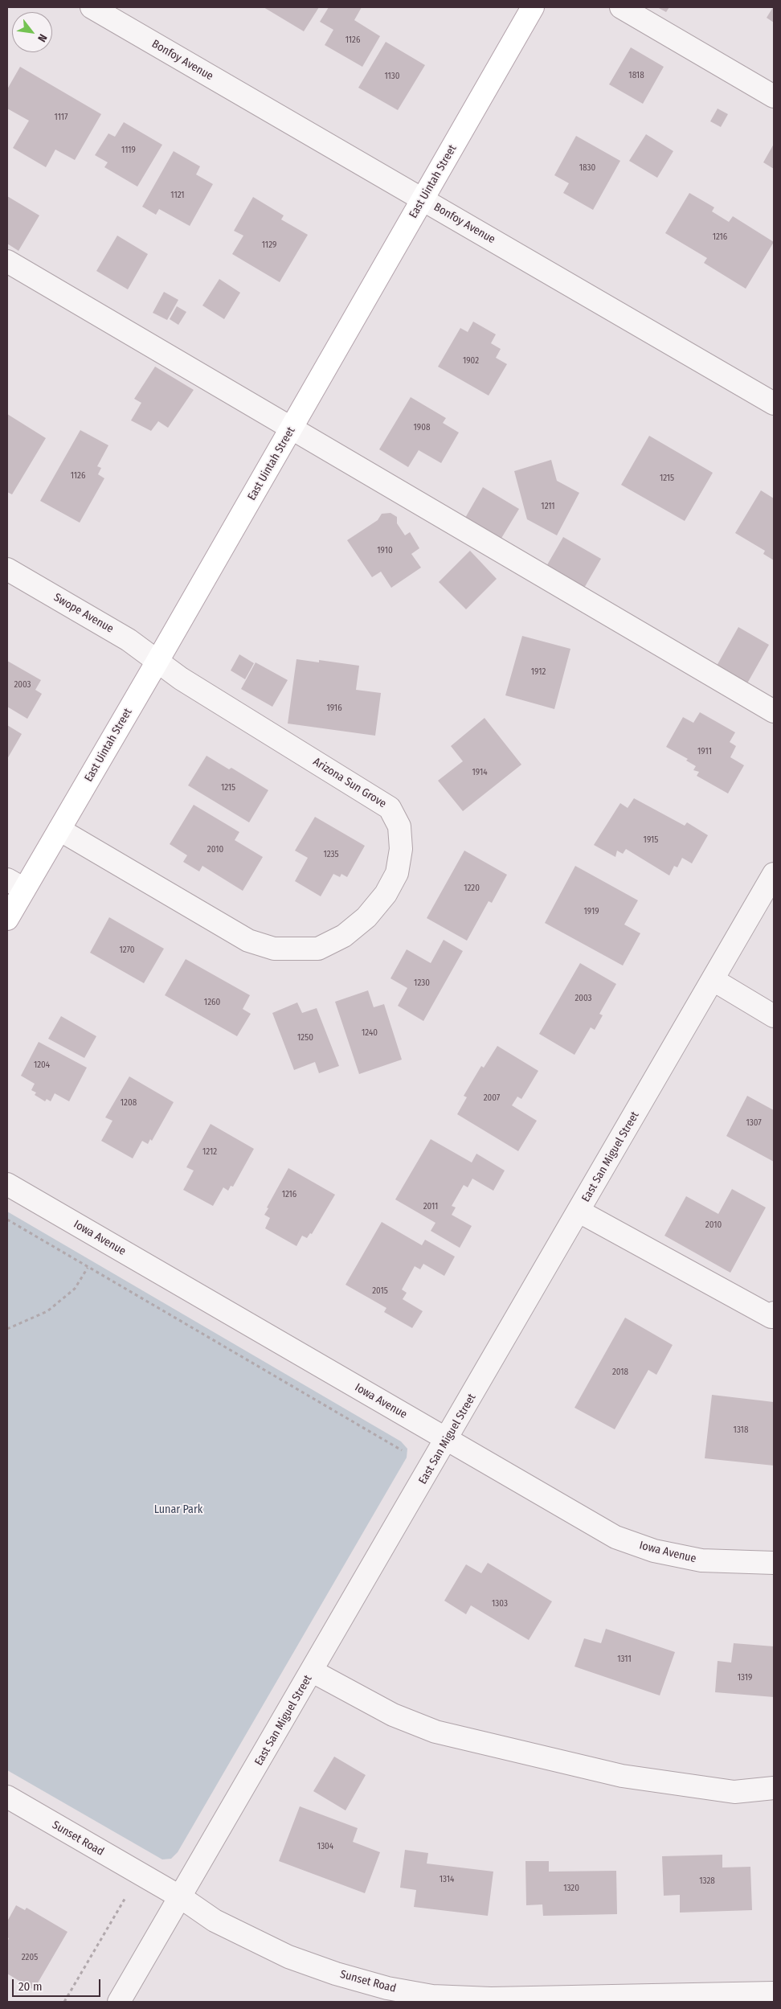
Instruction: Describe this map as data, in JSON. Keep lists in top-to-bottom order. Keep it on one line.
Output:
{"streets":{"main road":["East Uintah Street"],"street":["Bonfoy Avenue","Swope Avenue","Arizona Sun Grove","East San Miguel Street","Iowa Avenue","Sunset Road"]},"crossings":[["Bonfoy Avenue","East Uintah Street"],["East Uintah Street","Swope Avenue"],["East Uintah Street","Arizona Sun Grove"],["Swope Avenue","Arizona Sun Grove"],["East San Miguel Street","Iowa Avenue"],["East San Miguel Street","Sunset Road"]],"parks":["Lunar Park"],"house_numbers":["1126","1818","1130","1117","1119","1830","1121","1216","1129","1902","1908","1126","1215","1211","1910","1912","2003","1916","1911","1914","1215","1915","2010","1235","1220","1919","1270","1230","2003","1260","1240","1250","1204","2007","1208","1307","1212","1216","2011","2010","2015","2018","1318","1303","1311","1319","1304","1314","1328","1320","2205"],"scale_bar":"20 m","north":"bottom right"}
